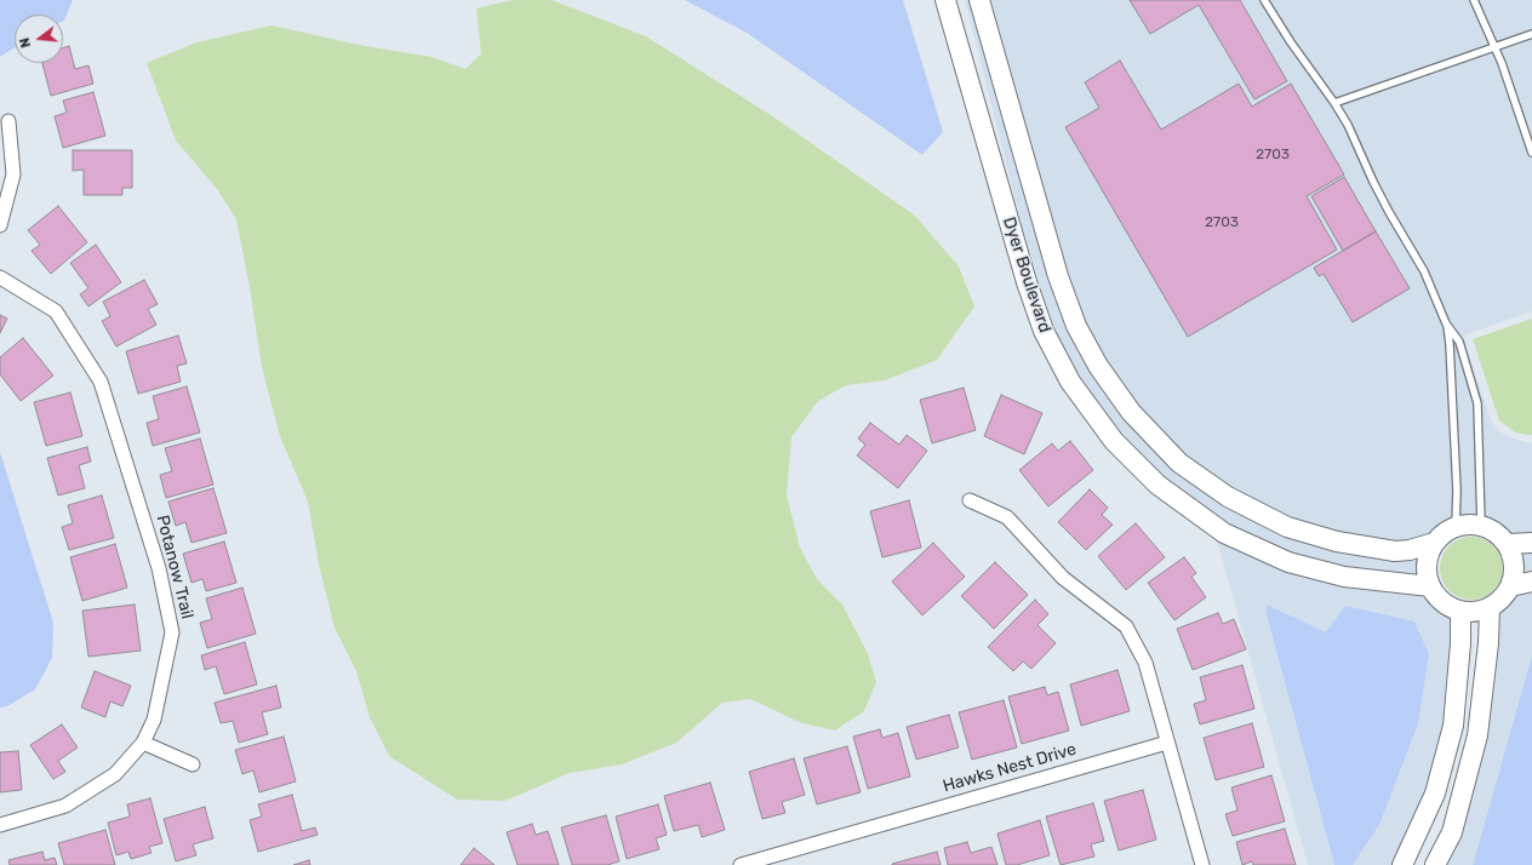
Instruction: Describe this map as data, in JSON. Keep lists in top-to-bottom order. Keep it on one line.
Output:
{"streets":{"street":["Dyer Boulevard","Potanow Trail","Hawks Nest Drive"]},"house_numbers":["2703","2703"],"north":"left"}
